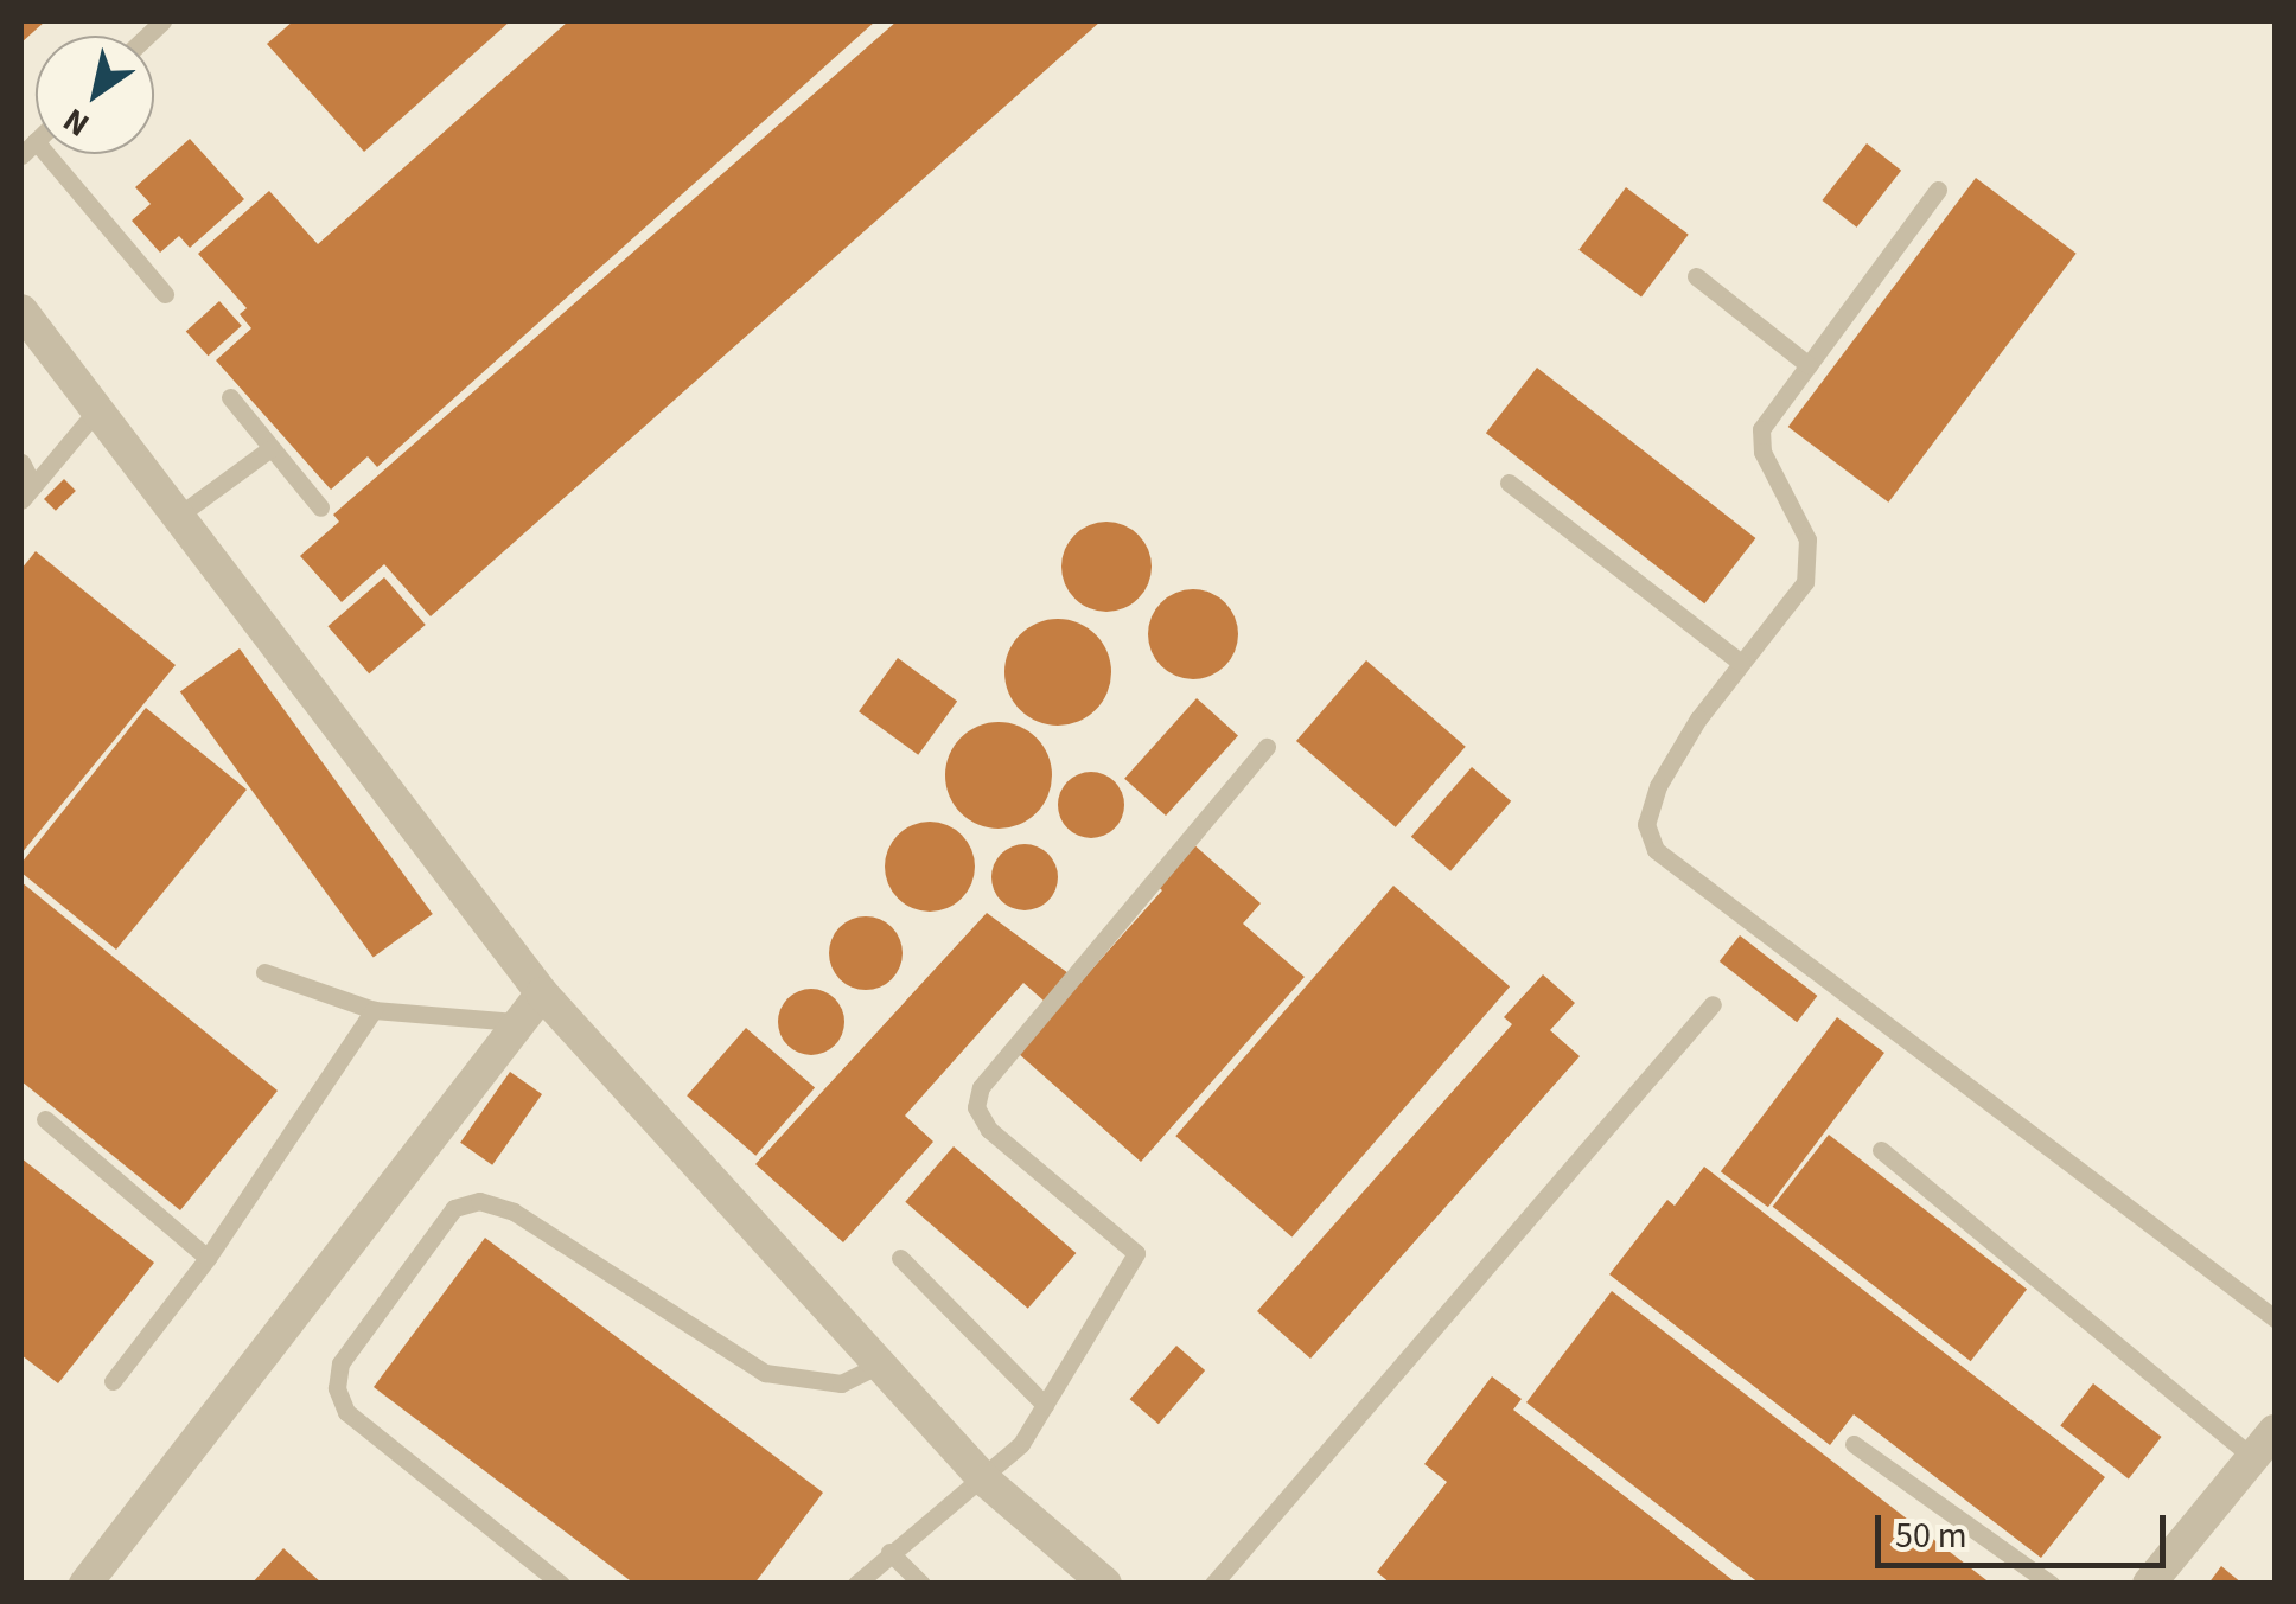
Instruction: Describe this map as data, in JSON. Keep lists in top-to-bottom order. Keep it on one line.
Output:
{"scale_bar":"50 m","north":"bottom left"}
